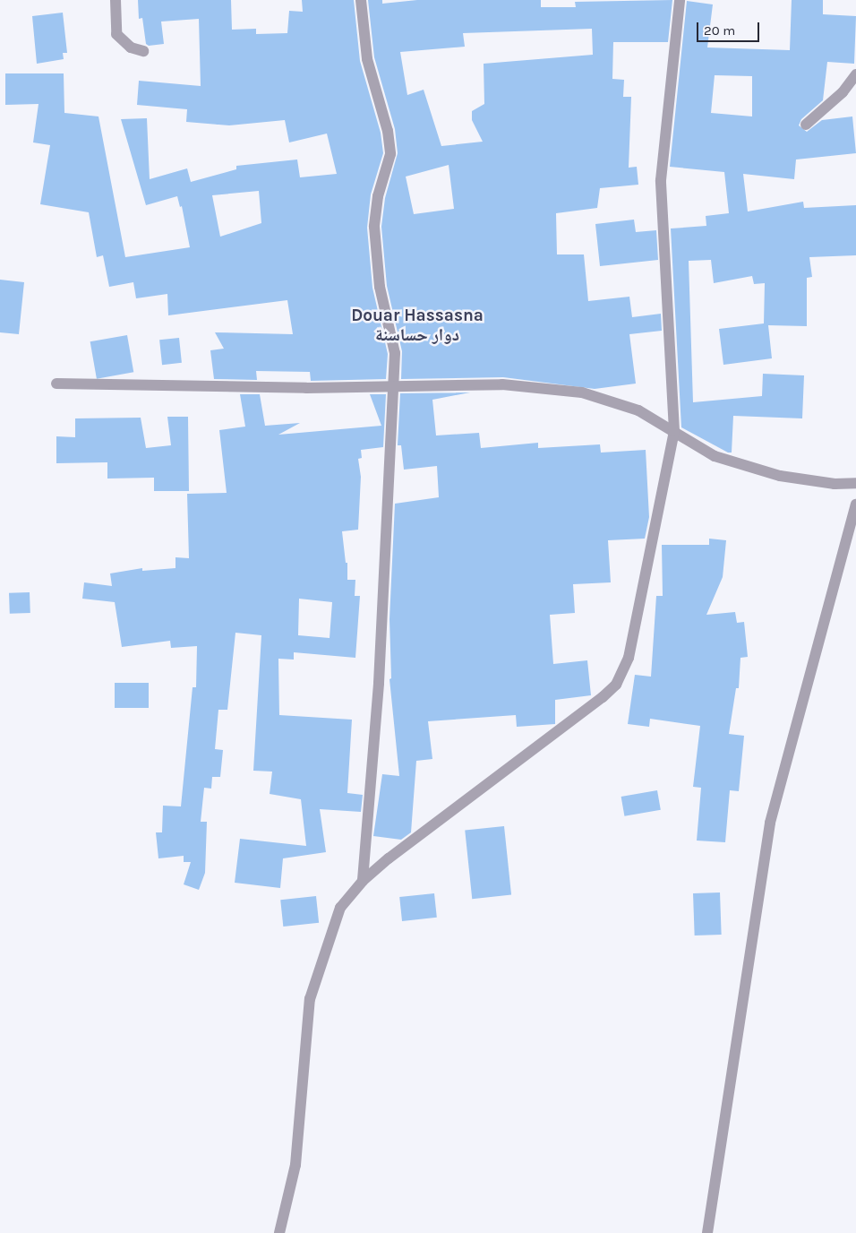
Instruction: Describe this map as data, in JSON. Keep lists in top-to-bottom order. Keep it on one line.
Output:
{"districts":["Douar Hassasna دوار حساسنة"],"scale_bar":"20 m"}
